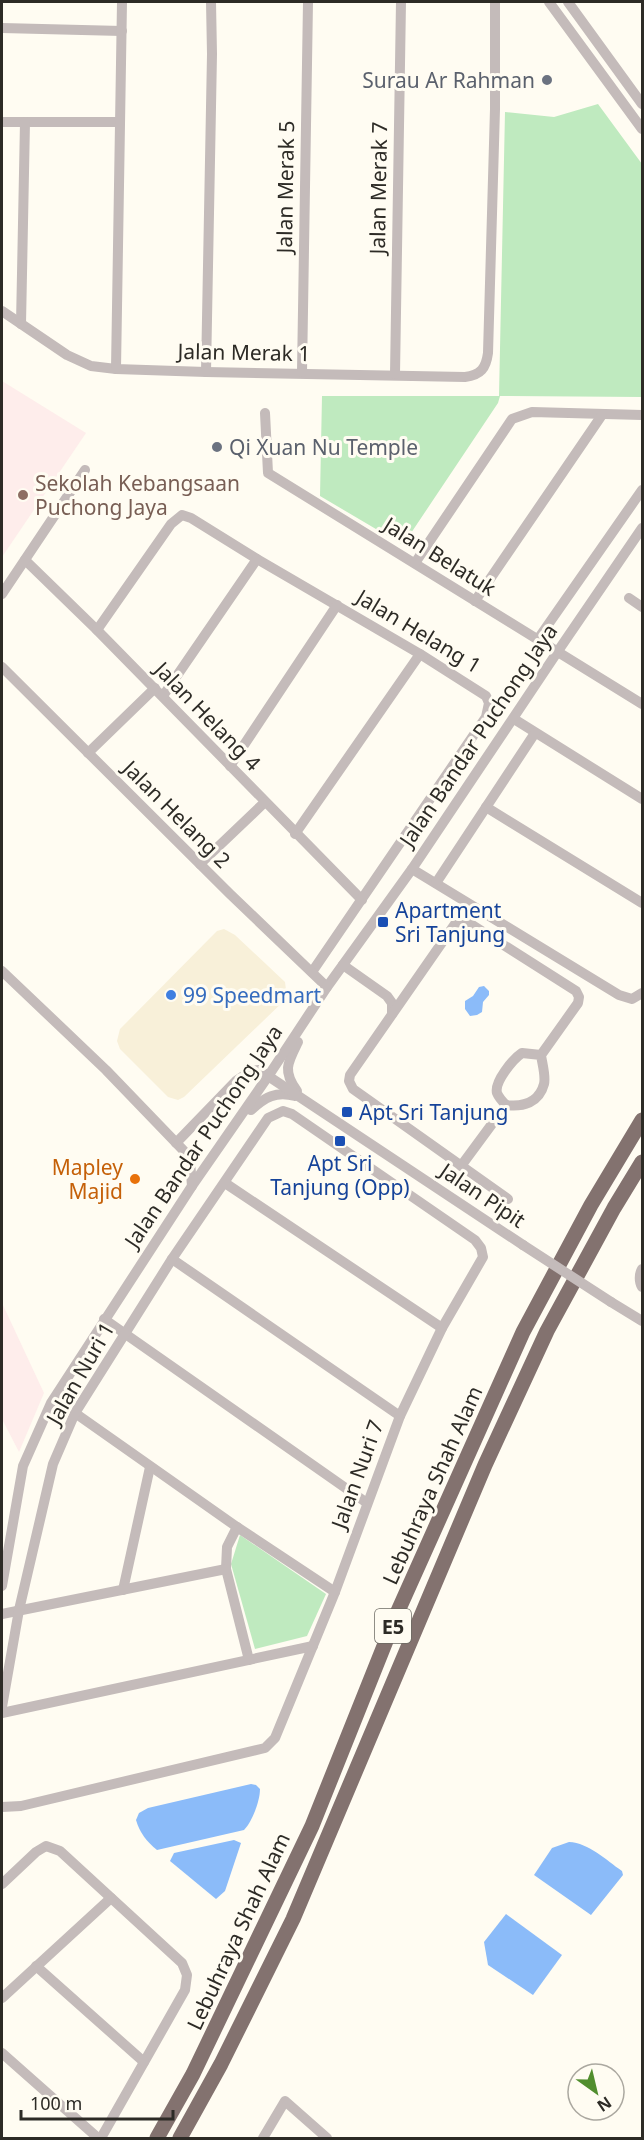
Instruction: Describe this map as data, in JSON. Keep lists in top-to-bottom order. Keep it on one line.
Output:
{"streets":{"highway":["Lebuhraya Shah Alam","E5"],"street":["Jalan Merak 5","Jalan Merak 7","Jalan Merak 1","Jalan Belatuk","Jalan Helang 1","Jalan Helang 4","Jalan Bandar Puchong Jaya","Jalan Helang 2","Jalan Pipit","Jalan Nuri 1","Jalan Nuri 7"]},"crossings":[["Jalan Merak 5","Jalan Merak 1"],["Jalan Merak 7","Jalan Merak 1"],["Jalan Belatuk","Jalan Bandar Puchong Jaya"],["Jalan Helang 1","Jalan Helang 4"],["Jalan Helang 1","Jalan Helang 2"],["Jalan Bandar Puchong Jaya","Jalan Helang 2"],["Jalan Bandar Puchong Jaya","Jalan Pipit"],["Jalan Nuri 1","Jalan Nuri 7"]],"places":{"other":["Surau Ar Rahman","Qi Xuan Nu Temple","Sekolah Kebangsaan Puchong Jaya","99 Speedmart","Mapley Majid"],"transit":["Apartment Sri Tanjung","Apt Sri Tanjung","Apt Sri Tanjung (Opp)"]},"scale_bar":"100 m","north":"bottom right"}
